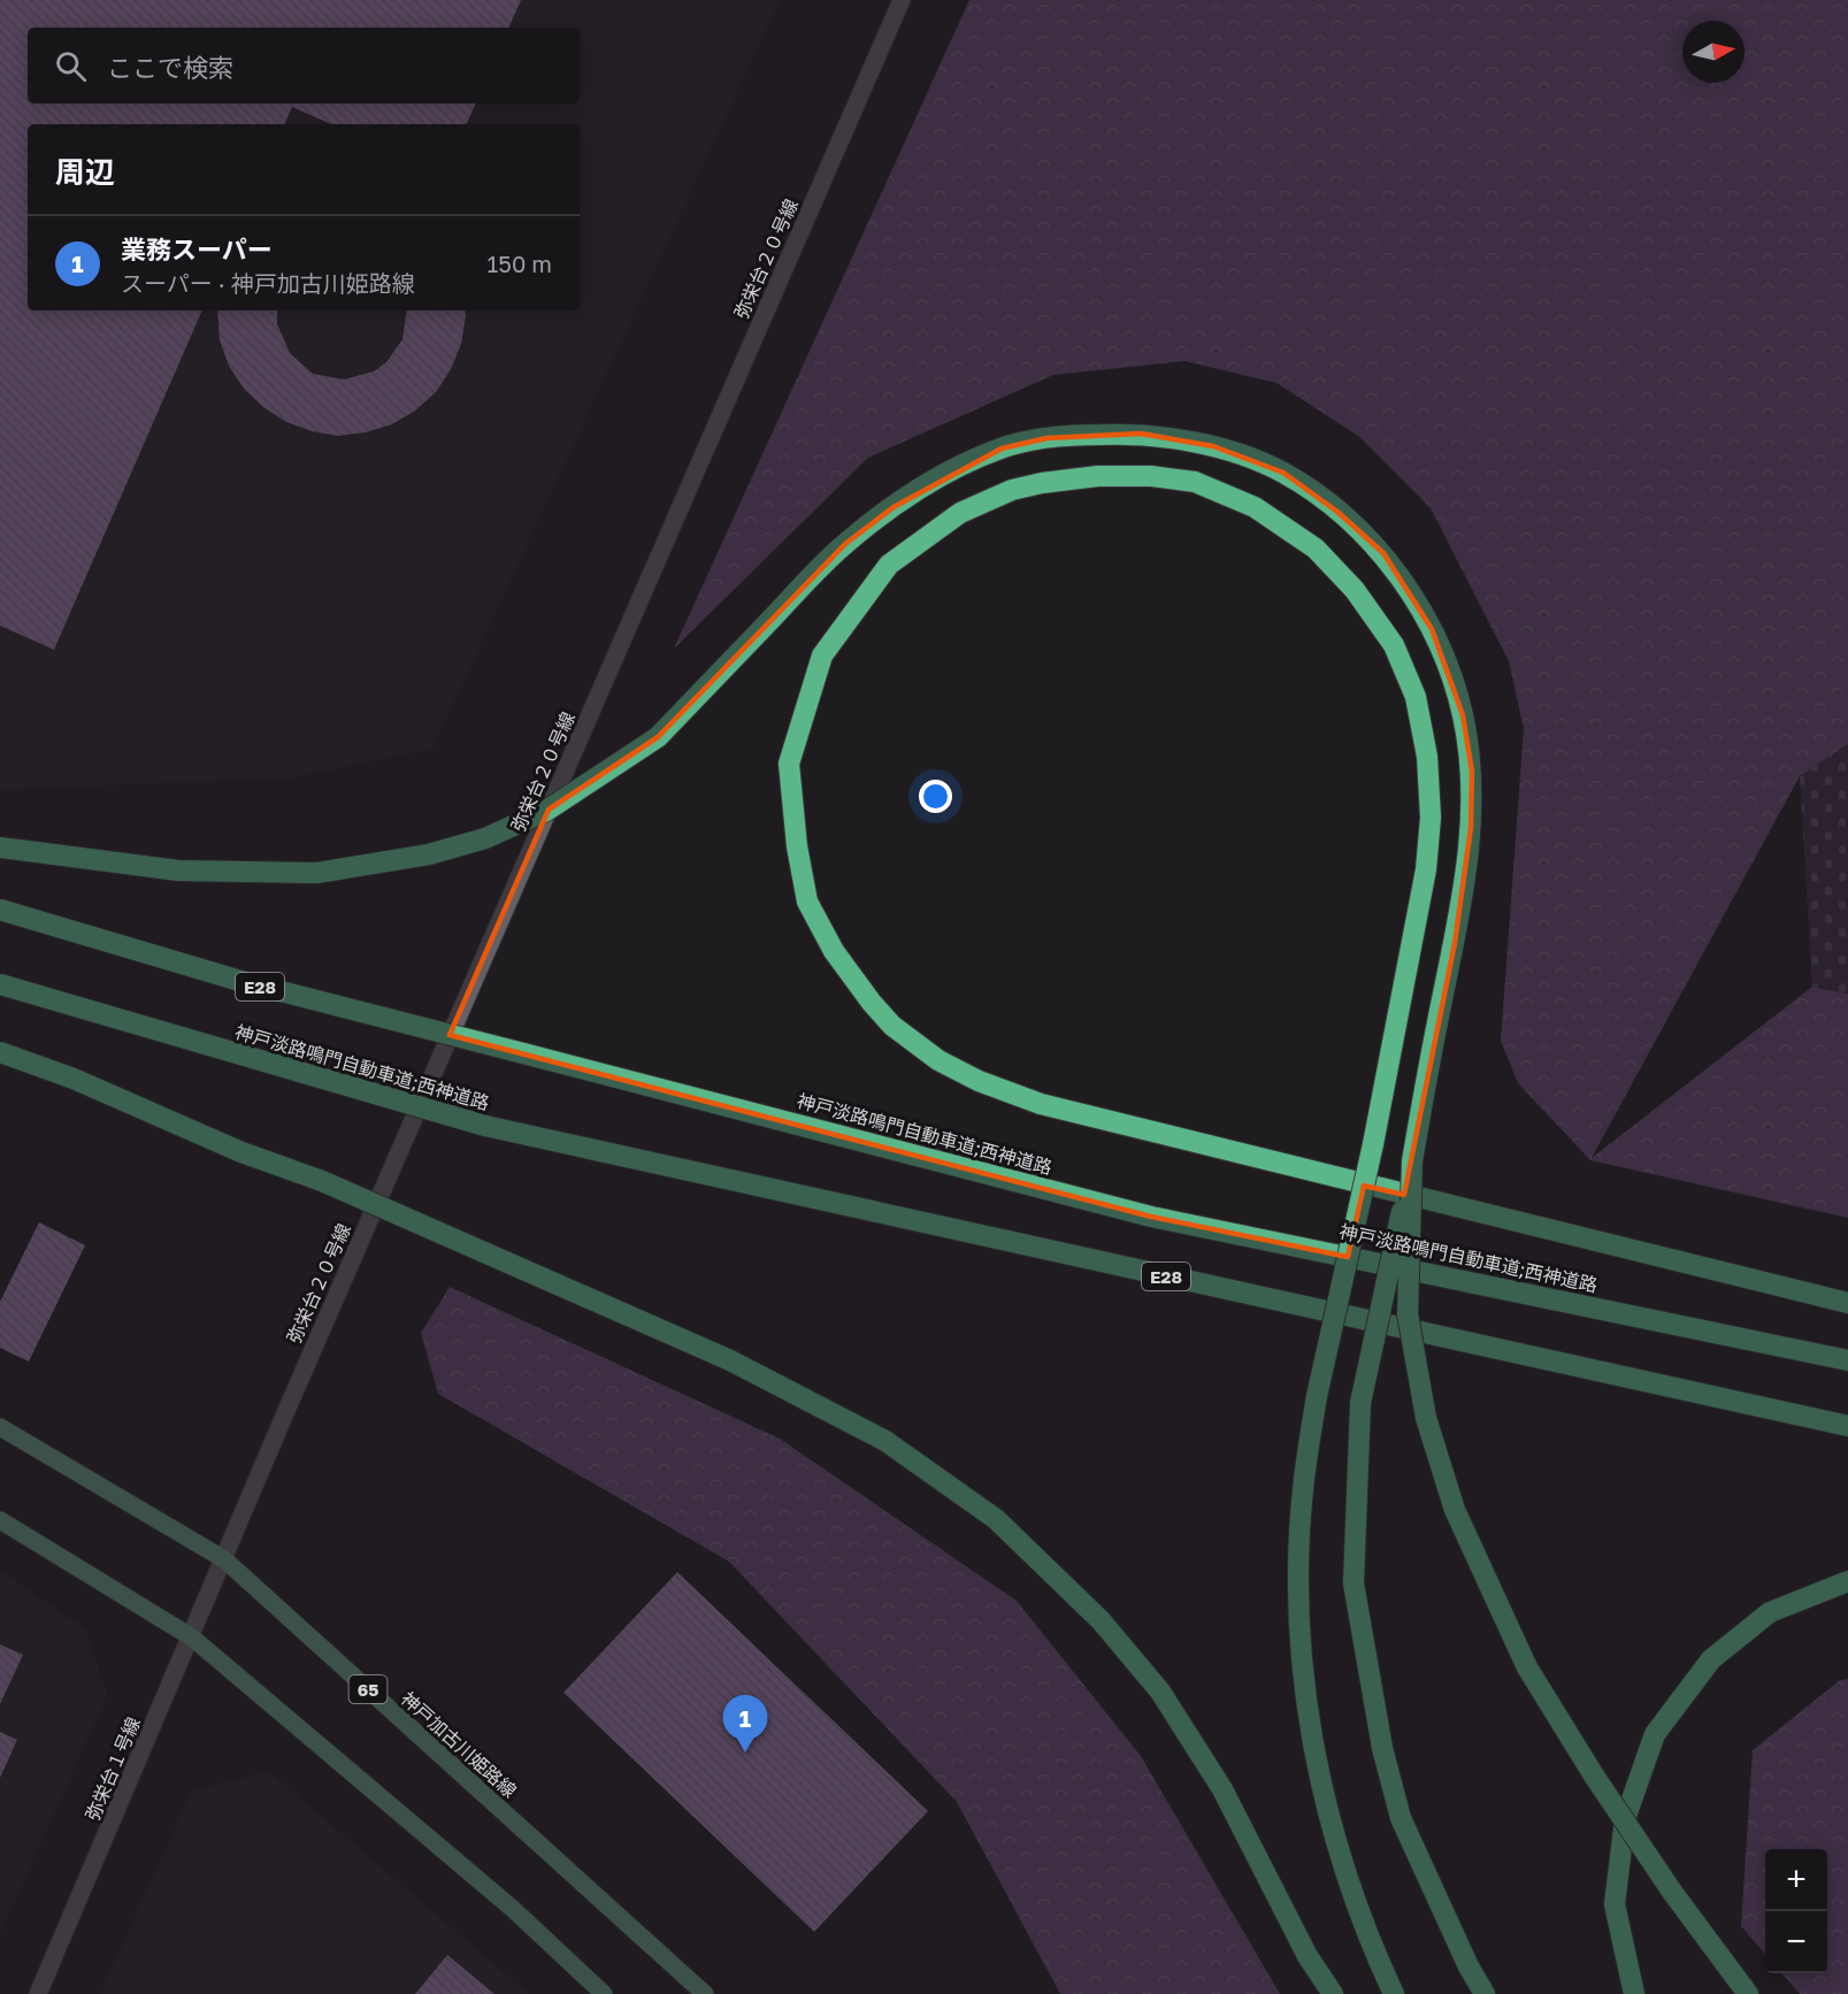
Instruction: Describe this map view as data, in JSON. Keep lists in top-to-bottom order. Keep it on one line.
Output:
{"streets":{"highway":["E28","神戸淡路鳴門自動車道;西神道路"],"main road":["65","神戸加古川姫路線"],"street":["弥栄台２０号線","弥栄台１号線"]},"crossings":[["弥栄台２０号線","神戸加古川姫路線"],["弥栄台２０号線","弥栄台１号線"],["神戸加古川姫路線","弥栄台１号線"]],"north":"right","page":{"search":"ここで検索","heading":"周辺","list":[{"mark":"1","name":"業務スーパー","note":"スーパー · 神戸加古川姫路線","value":"150 m"}],"pins":"1","map_buttons":["+","−"]}}
